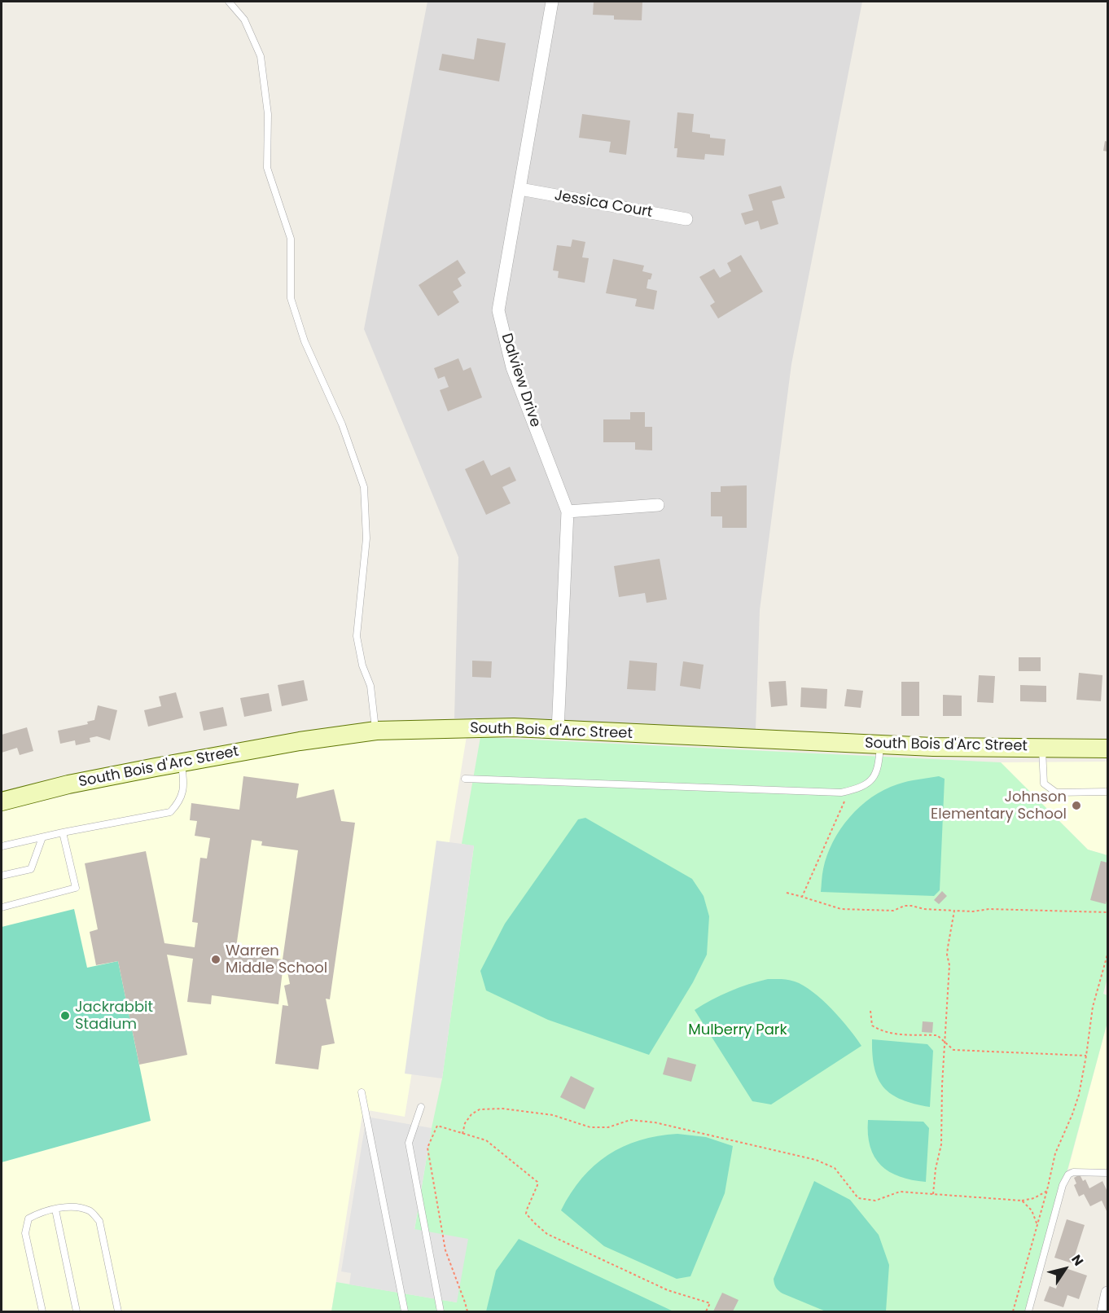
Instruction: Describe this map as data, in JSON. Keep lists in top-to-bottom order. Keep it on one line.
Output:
{"streets":{"main road":["South Bois d'Arc Street"],"street":["Jessica Court","Dalview Drive"]},"crossings":[["Jessica Court","Dalview Drive"],["Dalview Drive","South Bois d'Arc Street"]],"parks":["Mulberry Park"],"places":["Johnson Elementary School","Warren Middle School","Jackrabbit Stadium"],"north":"top right"}
